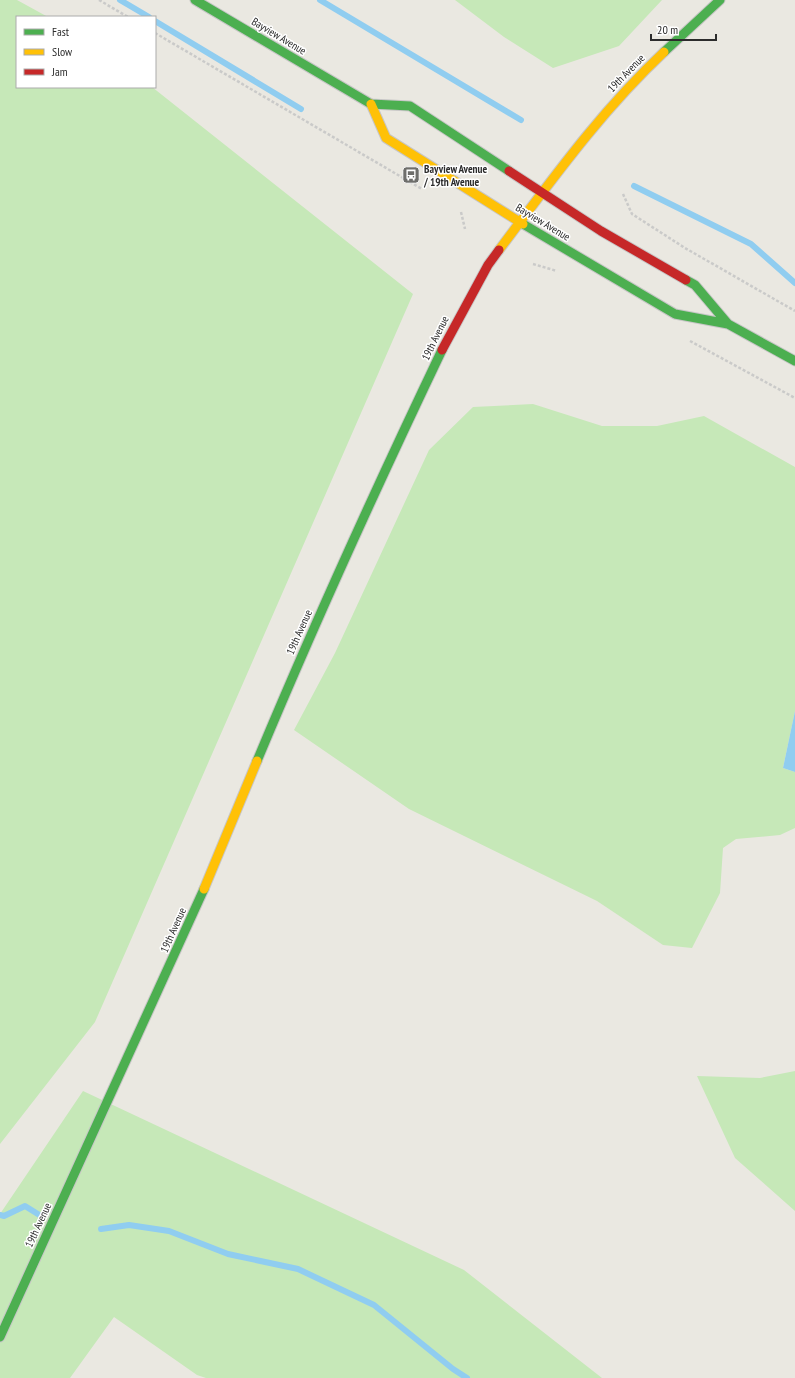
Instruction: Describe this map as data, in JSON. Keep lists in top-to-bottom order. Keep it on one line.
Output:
{"streets":{"main road":["Bayview Avenue","19th Avenue"]},"crossings":[["Bayview Avenue","19th Avenue"]],"places":{"bus stop":["Bayview Avenue / 19th Avenue"]},"legend":["Fast","Slow","Jam"],"scale_bar":"20 m"}
